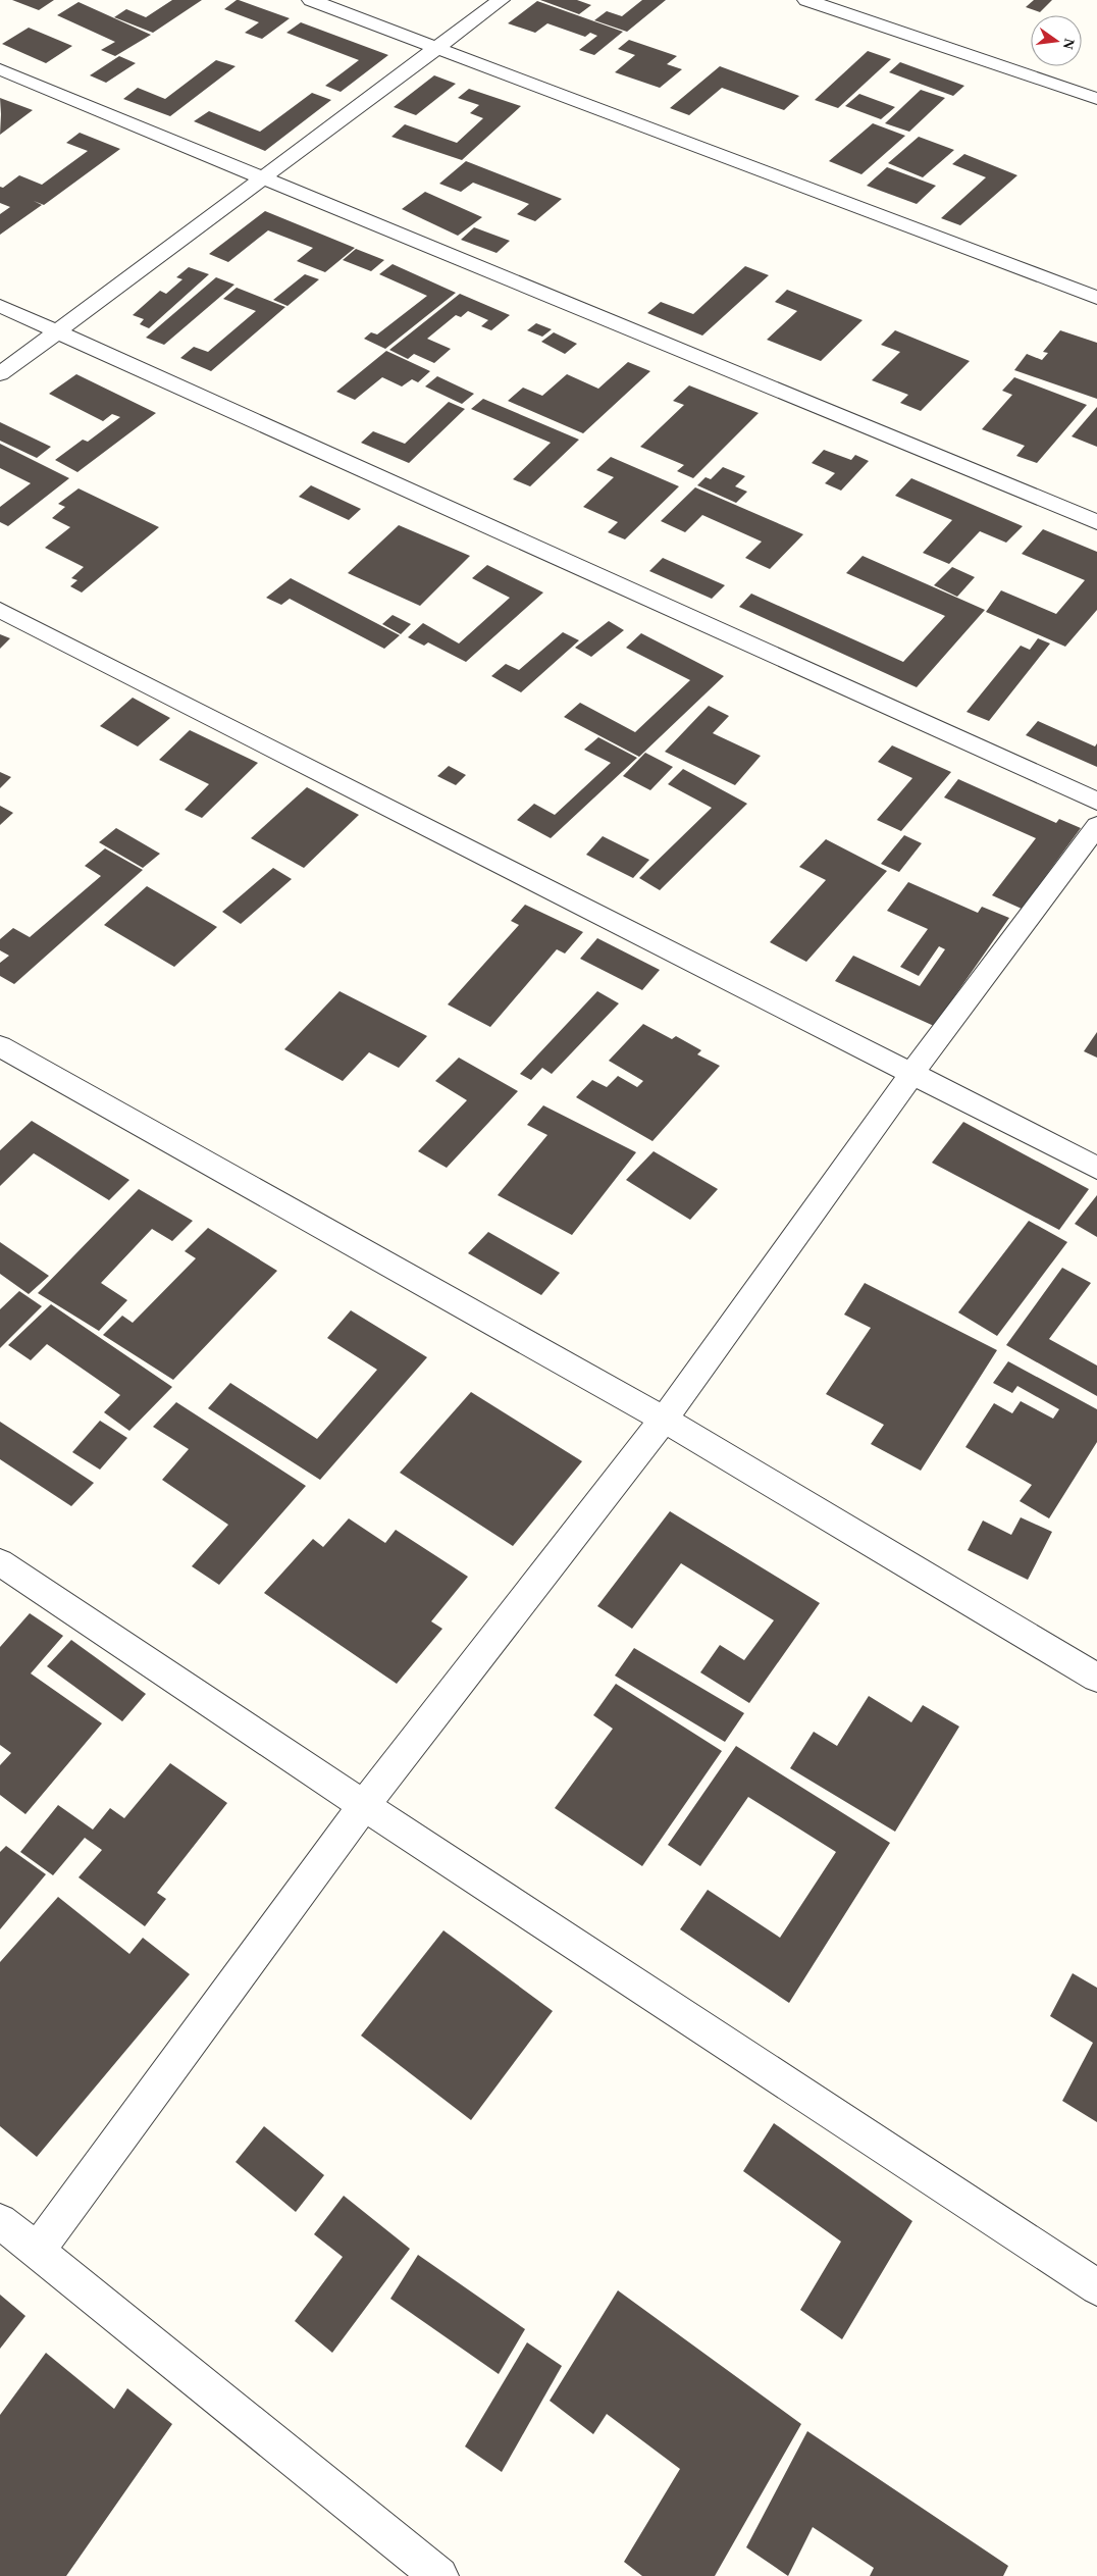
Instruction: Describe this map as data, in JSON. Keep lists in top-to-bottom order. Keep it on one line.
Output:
{"north":"right"}
